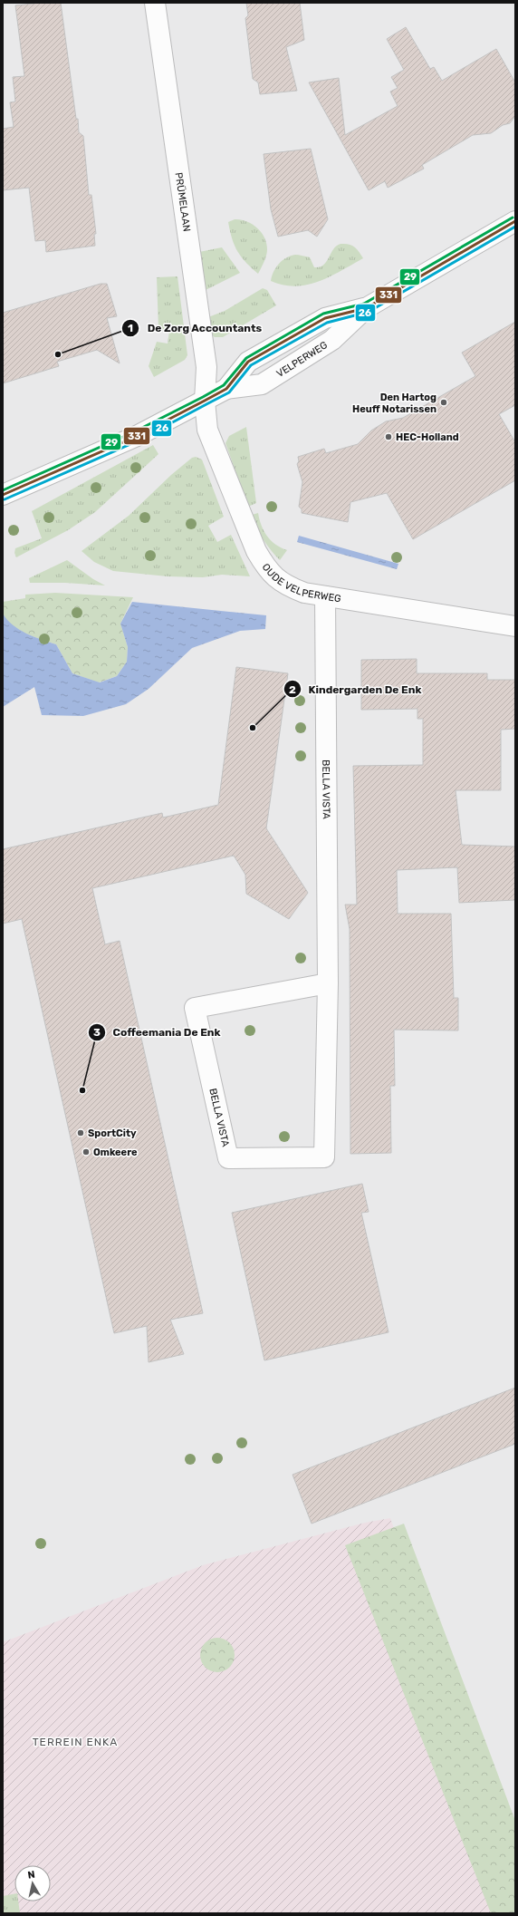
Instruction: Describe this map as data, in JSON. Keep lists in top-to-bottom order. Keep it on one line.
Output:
{"streets":{"street":["PRÜMELAAN","VELPERWEG","OUDE VELPERWEG","BELLA VISTA"]},"crossings":[["PRÜMELAAN","VELPERWEG"],["PRÜMELAAN","OUDE VELPERWEG"],["VELPERWEG","OUDE VELPERWEG"],["OUDE VELPERWEG","BELLA VISTA"]],"districts":["TERREIN ENKA"],"places":["De Zorg Accountants","Den Hartog Heuff Notarissen","HEC-Holland","Kindergarden De Enk","Coffeemania De Enk","SportCity","Omkeere"],"lines":["transit line 29","transit line 331","transit line 26"],"north":"top"}
